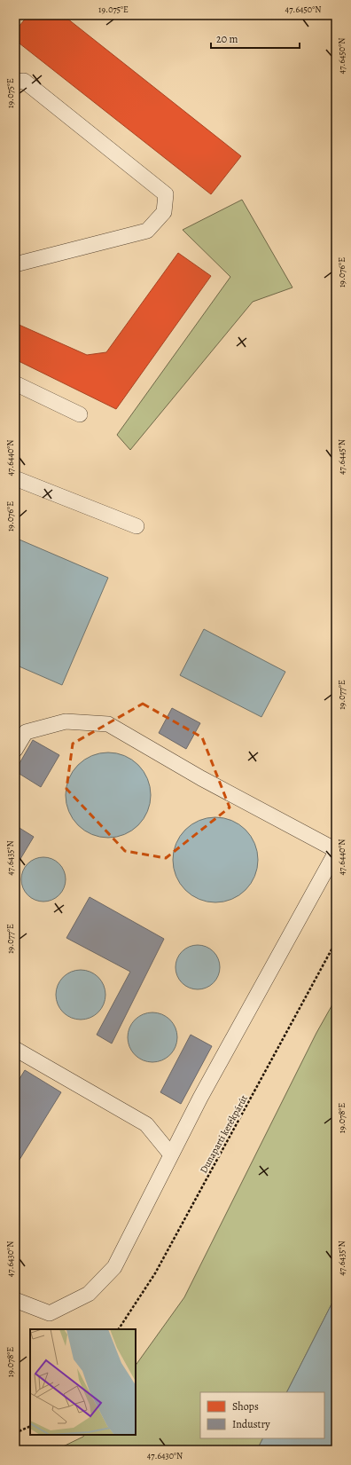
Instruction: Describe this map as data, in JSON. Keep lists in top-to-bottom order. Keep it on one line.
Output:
{"streets":{"path":["Dunaparti kerékpárút"]},"legend":["Shops","Industry"],"scale_bar":"20 m","coordinates":["19.075°E","47.6450°N","19.076°E","47.6445°N","47.6440°N","19.077°E","47.6435°N","19.078°E","47.6430°N"]}
